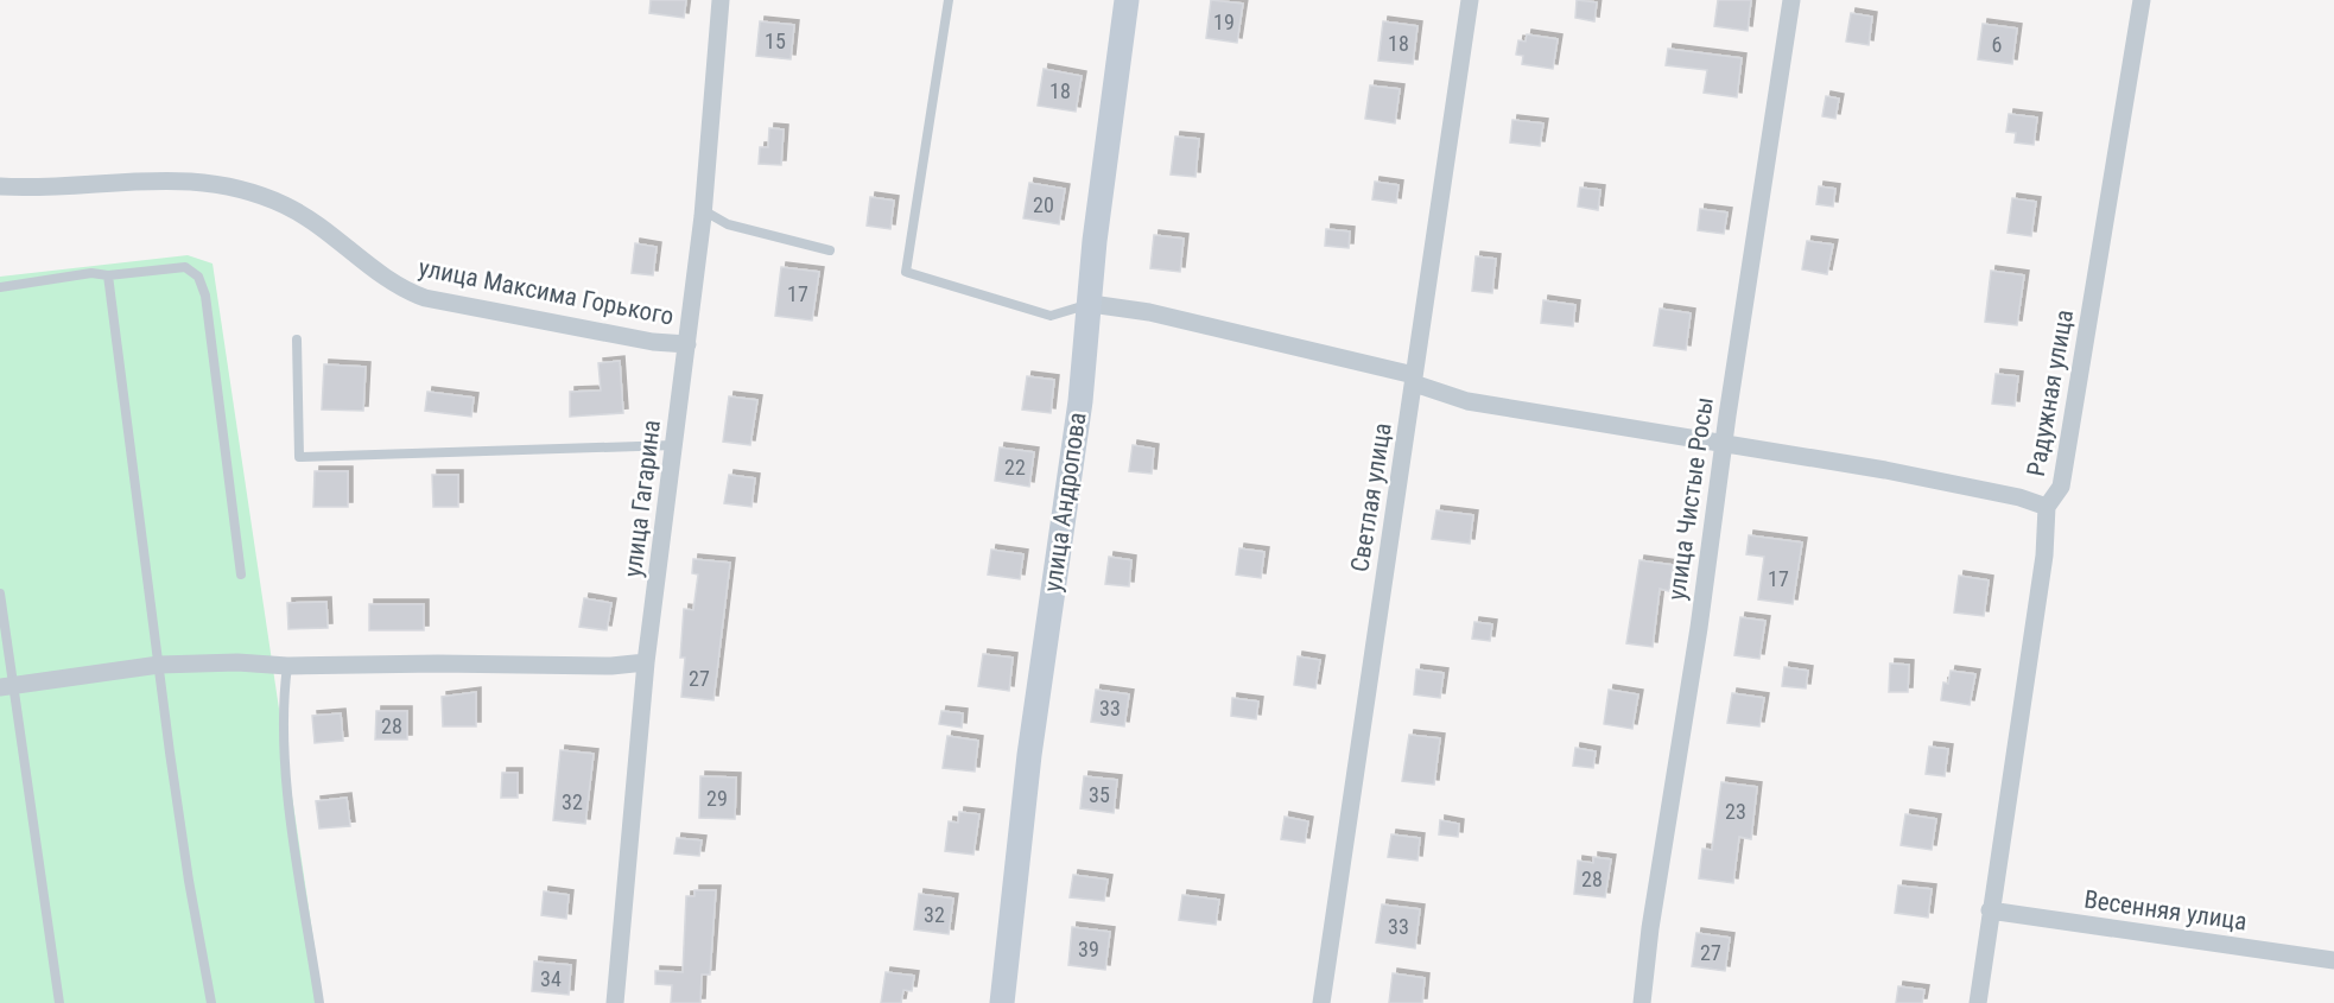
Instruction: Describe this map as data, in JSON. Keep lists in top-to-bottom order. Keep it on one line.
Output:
{"streets":{"street":["улица Максима Горького","Радужная улица","Светлая улица","улица Гагарина","улица Чистые Росы","улица Андропова","Весенняя улица"]},"crossings":[["улица Максима Горького","улица Гагарина"],["Радужная улица","Весенняя улица"]],"house_numbers":["19","15","18","6","18","20","17","22","17","27","33","28","35","29","32","23","28","32","33","39","27","34"]}
